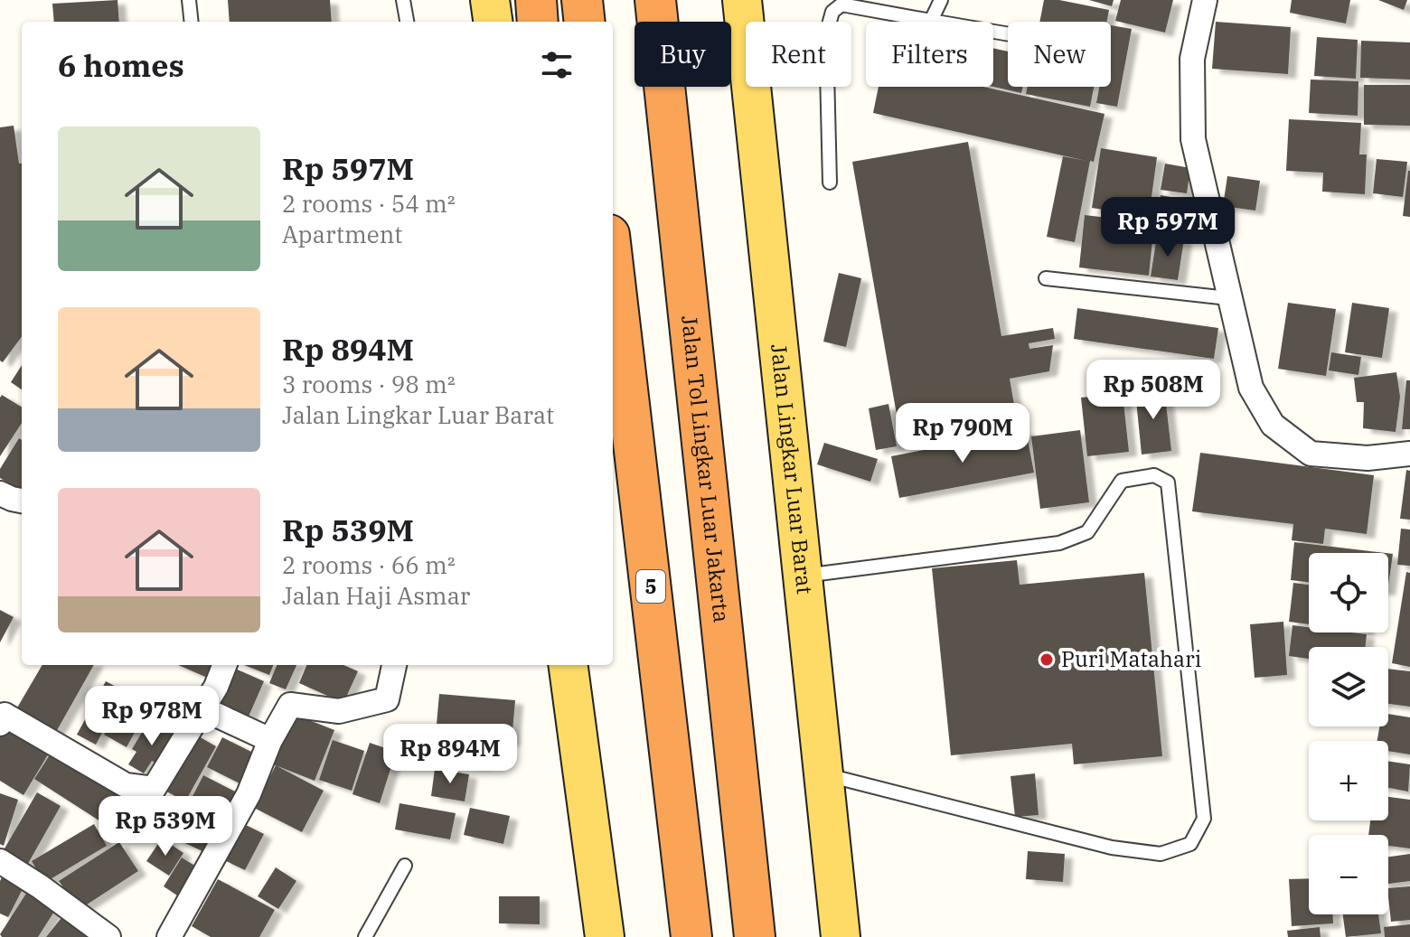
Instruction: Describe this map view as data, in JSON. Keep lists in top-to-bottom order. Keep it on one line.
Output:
{"streets":{"highway":["Jalan Tol Lingkar Luar Jakarta","5"],"main road":["Jalan Lingkar Luar Barat"]},"places":["Puri Matahari"],"page":{"chip":["Buy","Rent","Filters","New"],"heading":"6 homes","list":[{"name":"Rp 597M","note":"2 rooms · 54 m² · Apartment"},{"name":"Rp 894M","note":"3 rooms · 98 m² · Jalan Lingkar Luar Barat"},{"name":"Rp 539M","note":"2 rooms · 66 m² · Jalan Haji Asmar"}],"price":["Rp 597M","Rp 508M","Rp 790M","Rp 978M","Rp 894M","Rp 539M"],"map_buttons":["+","−"]}}
